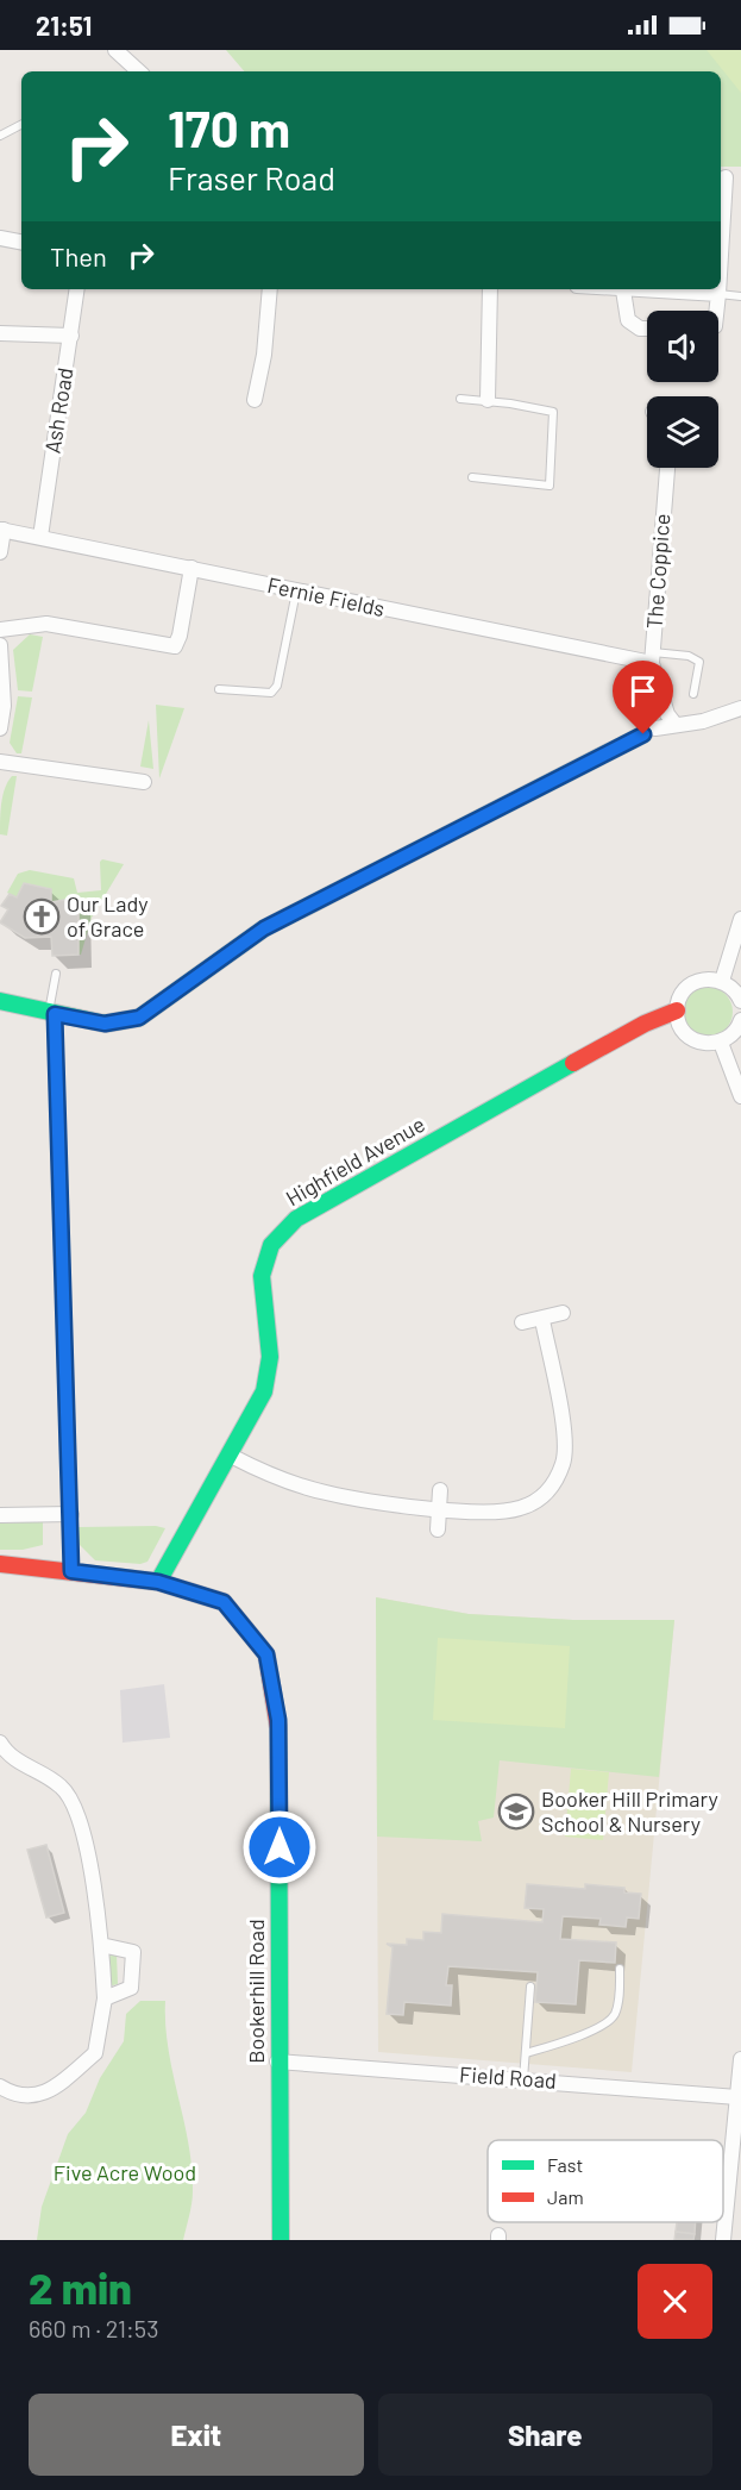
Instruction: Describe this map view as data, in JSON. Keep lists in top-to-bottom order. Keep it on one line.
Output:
{"streets":{"street":["Ash Road","The Coppice","Fernie Fields","Highfield Avenue","Bookerhill Road","Field Road"]},"crossings":[["Ash Road","Fernie Fields"],["The Coppice","Fernie Fields"],["Highfield Avenue","Bookerhill Road"],["Bookerhill Road","Field Road"]],"parks":["Five Acre Wood"],"places":{"church":["Our Lady of Grace"],"school or university":["Booker Hill Primary School & Nursery"]},"legend":["Fast","Jam"],"page":{"status":"21:51","turn":["170 m","Fraser Road"],"then":"Then","heading":["2 min","660 m · 21:53"],"buttons":["Exit","Share"]}}
